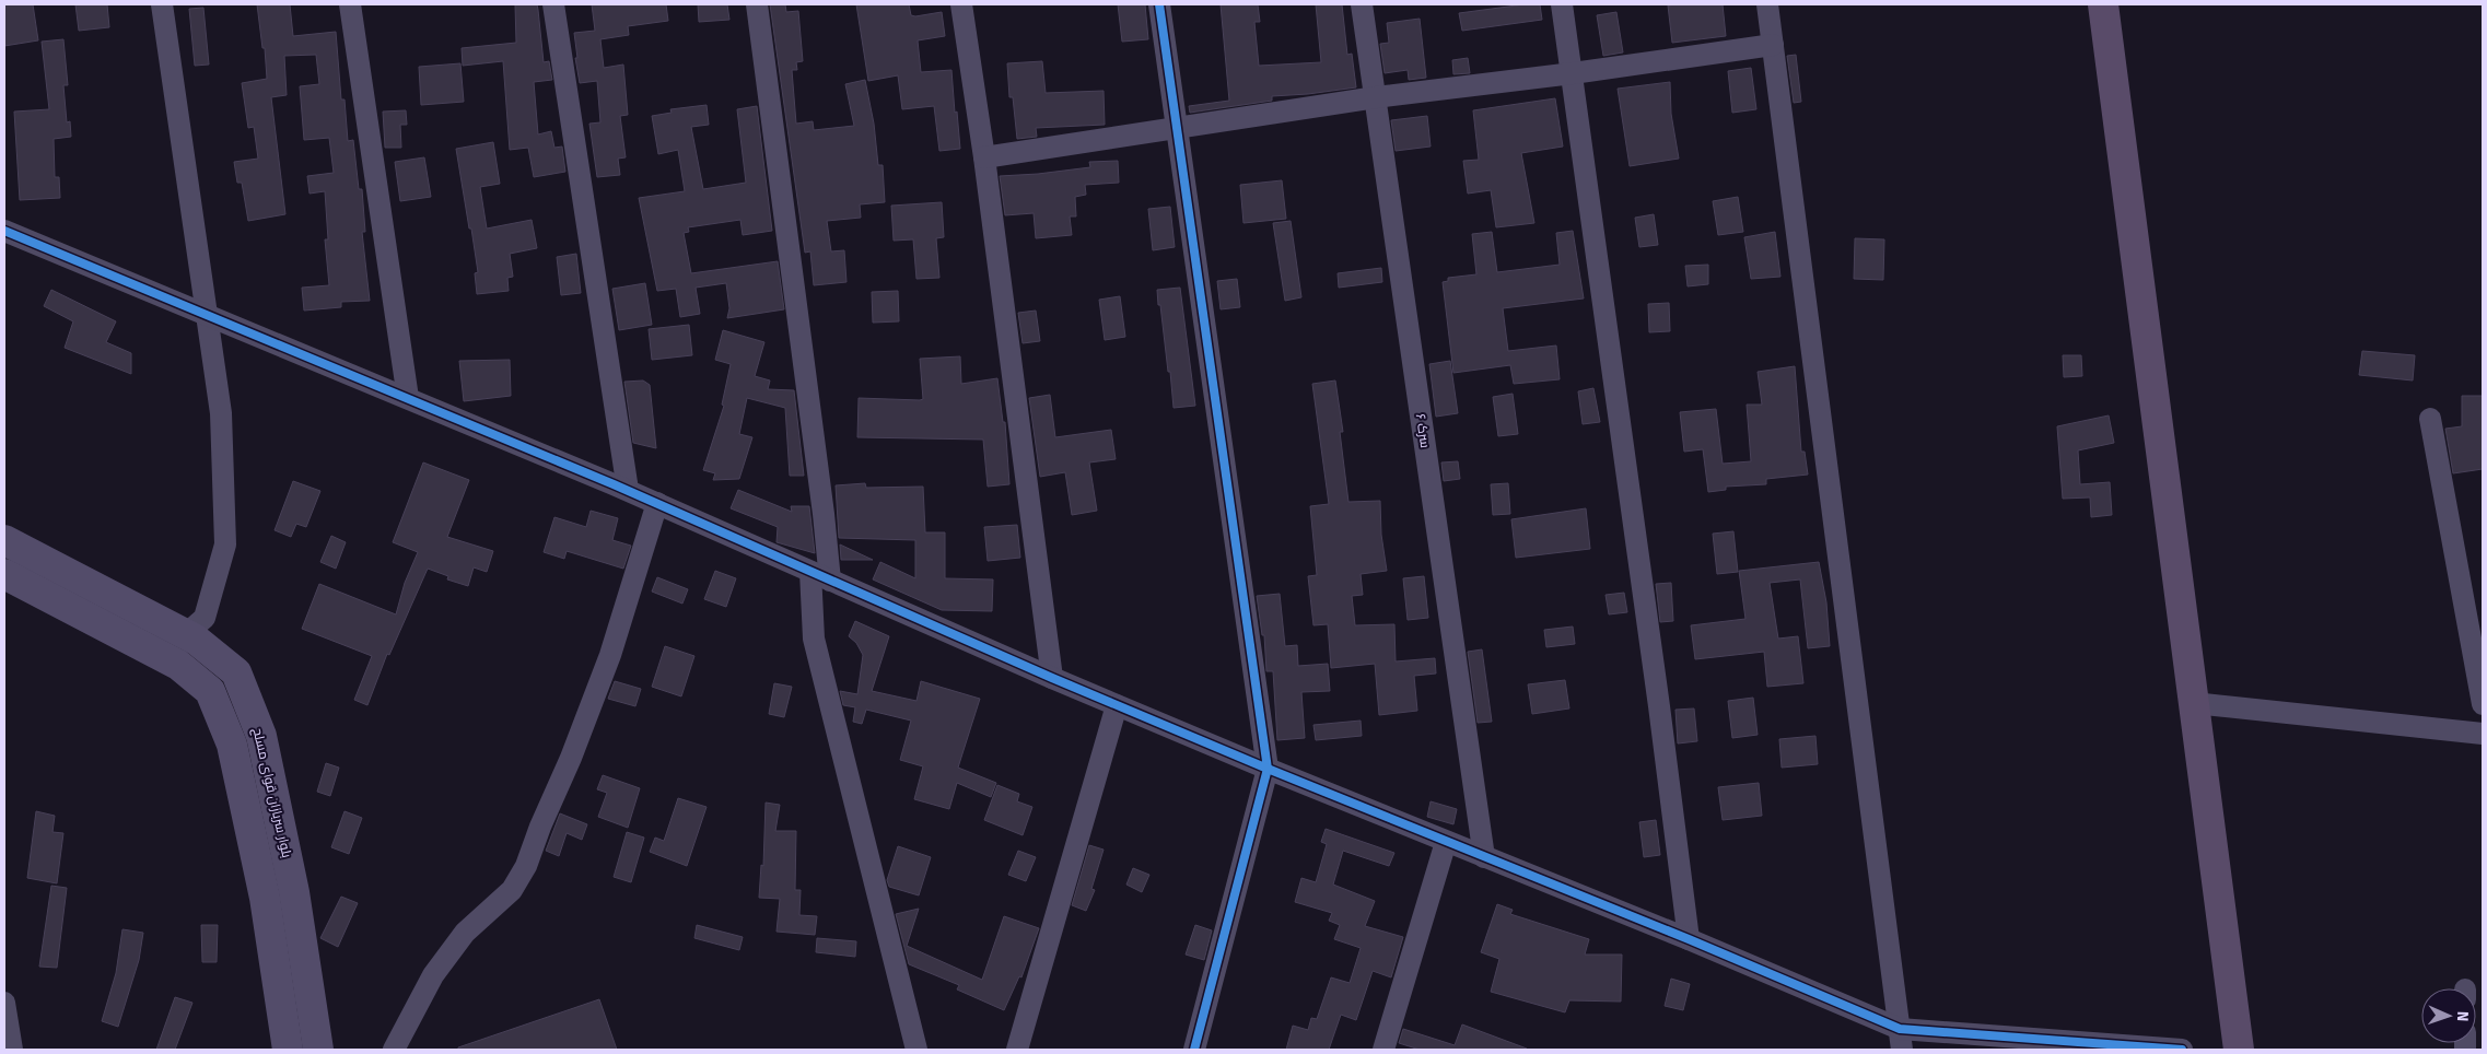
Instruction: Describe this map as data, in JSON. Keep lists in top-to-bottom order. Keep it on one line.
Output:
{"streets":{"main road":["بلوار سربازان قوای مسلح"],"street":["سرک ۶"]},"north":"right"}
